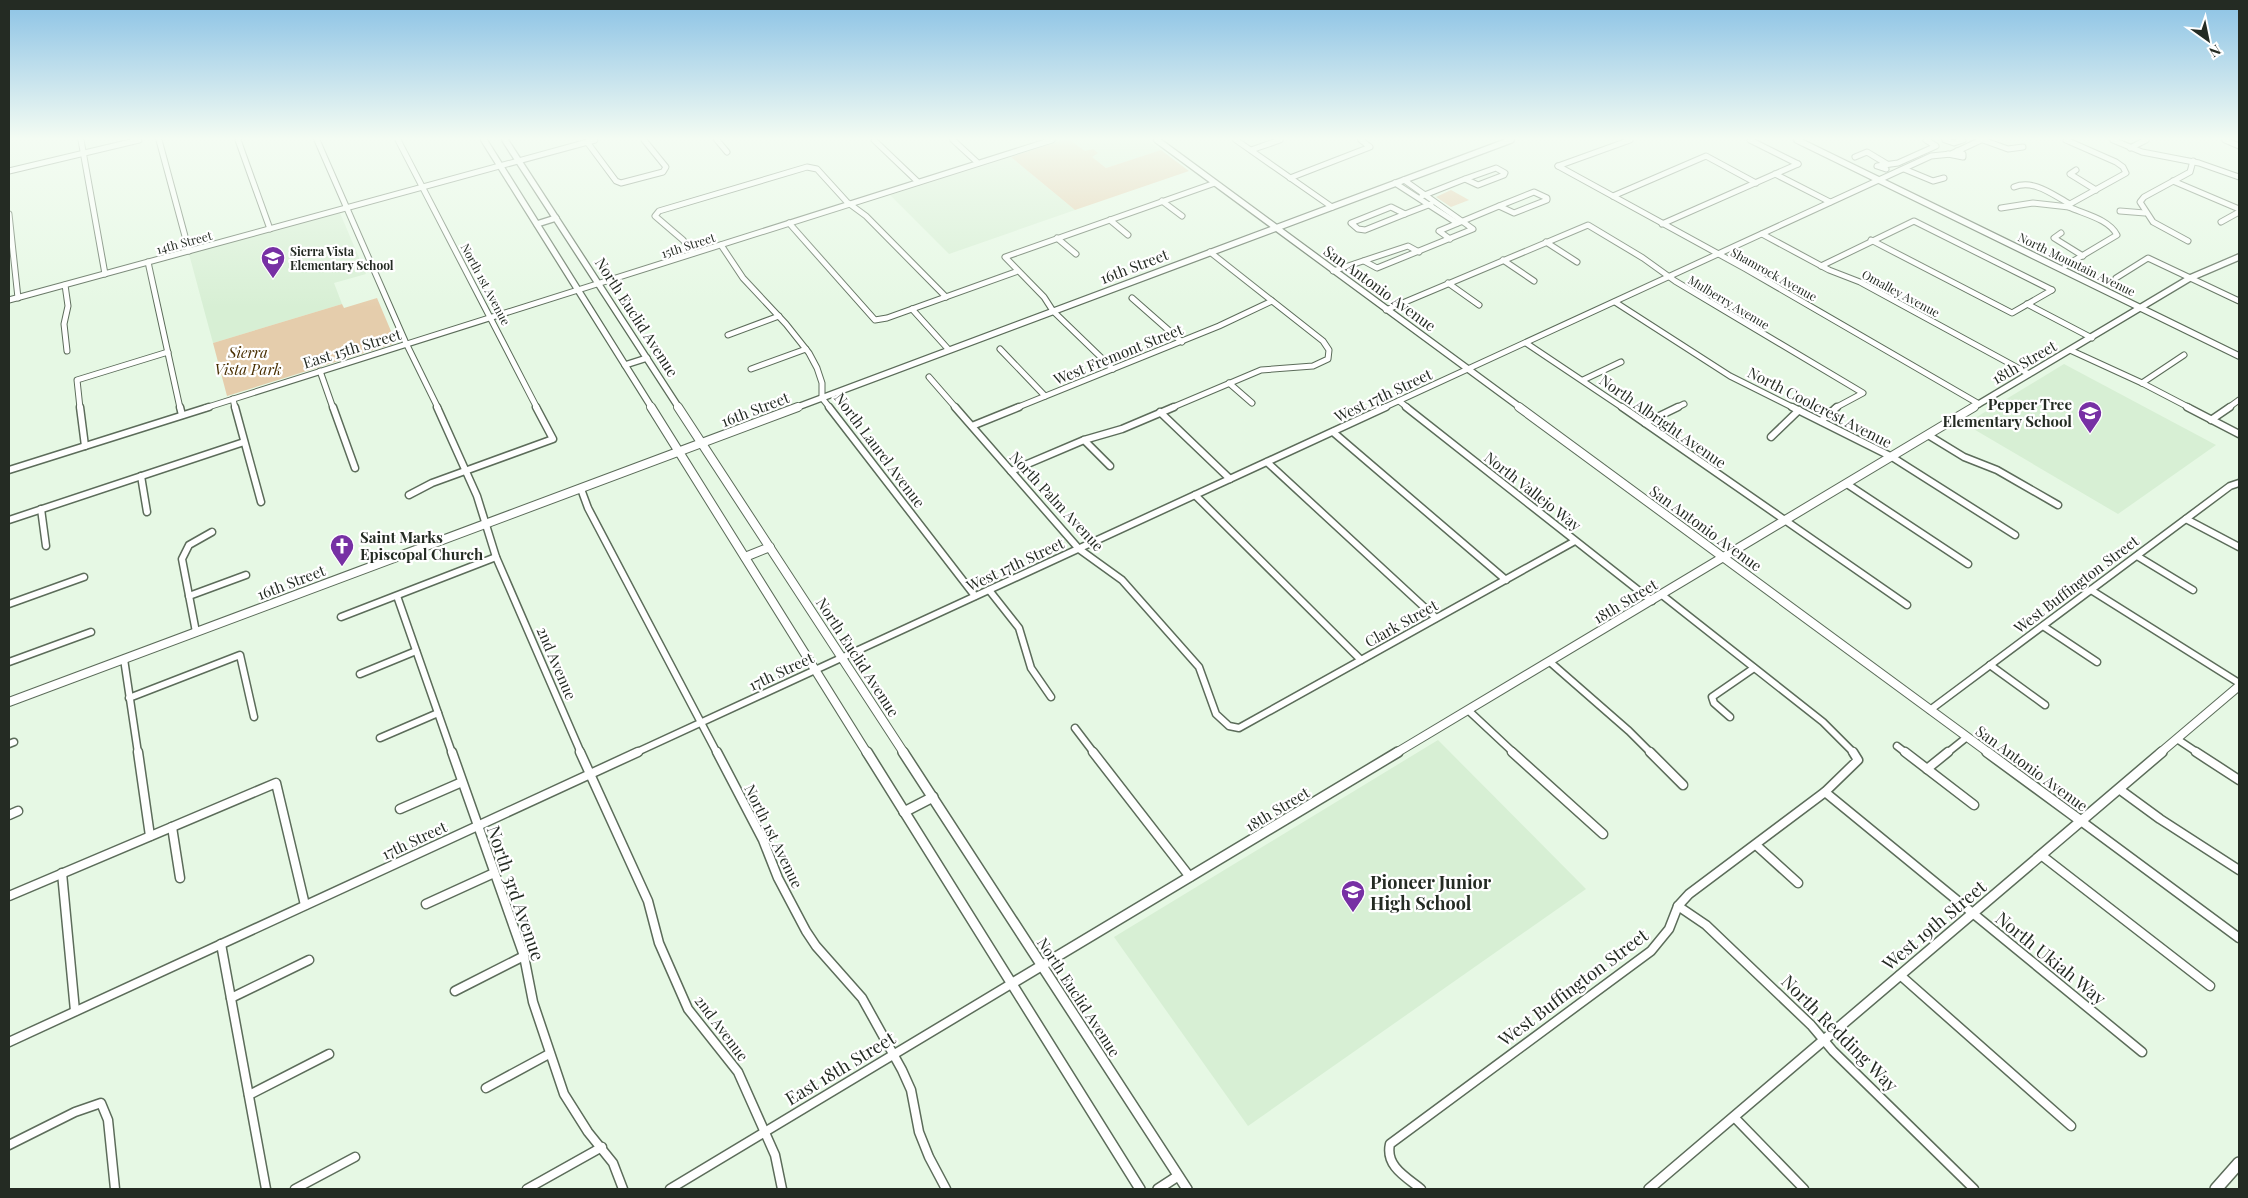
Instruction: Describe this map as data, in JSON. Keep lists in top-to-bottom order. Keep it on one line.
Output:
{"streets":{"main road":["North Mountain Avenue","16th Street","San Antonio Avenue","North Euclid Avenue","18th Street","West 19th Street","East 18th Street"],"street":["14th Street","15th Street","Shamrock Avenue","North 1st Avenue","Omalley Avenue","Mulberry Avenue","East 15th Street","West Fremont Street","West 17th Street","North Coolcrest Avenue","North Albright Avenue","North Laurel Avenue","North Vallejo Way","North Palm Avenue","West Buffington Street","Clark Street","2nd Avenue","17th Street","North 3rd Avenue","North Ukiah Way","North Redding Way"]},"crossings":[["14th Street","2nd Avenue"],["15th Street","North Euclid Avenue"],["15th Street","East 15th Street"],["15th Street","North Laurel Avenue"],["North Mountain Avenue","18th Street"],["16th Street","North 1st Avenue"],["16th Street","San Antonio Avenue"],["16th Street","North Euclid Avenue"],["16th Street","North Laurel Avenue"],["16th Street","2nd Avenue"],["Shamrock Avenue","18th Street"],["Shamrock Avenue","West 17th Street"],["North 1st Avenue","East 15th Street"],["North 1st Avenue","2nd Avenue"],["North 1st Avenue","17th Street"],["North 1st Avenue","East 18th Street"],["San Antonio Avenue","18th Street"],["San Antonio Avenue","West 17th Street"],["San Antonio Avenue","West Buffington Street"],["San Antonio Avenue","West 19th Street"],["Omalley Avenue","18th Street"],["Omalley Avenue","West 17th Street"],["Mulberry Avenue","West 17th Street"],["Mulberry Avenue","North Coolcrest Avenue"],["North Euclid Avenue","18th Street"],["North Euclid Avenue","West 17th Street"],["East 15th Street","2nd Avenue"],["West Fremont Street","North Palm Avenue"],["18th Street","North Coolcrest Avenue"],["18th Street","North Albright Avenue"],["18th Street","North Vallejo Way"],["18th Street","East 18th Street"],["West 17th Street","North Coolcrest Avenue"],["West 17th Street","North Albright Avenue"],["West 17th Street","North Laurel Avenue"],["West 17th Street","North Vallejo Way"],["West 17th Street","North Palm Avenue"],["West 17th Street","17th Street"],["North Vallejo Way","Clark Street"],["North Palm Avenue","Clark Street"],["West Buffington Street","North Ukiah Way"],["West Buffington Street","North Redding Way"],["2nd Avenue","17th Street"],["2nd Avenue","East 18th Street"],["17th Street","North 3rd Avenue"],["West 19th Street","North Ukiah Way"],["West 19th Street","North Redding Way"]],"parks":["Sierra Vista Park"],"places":{"school or university":["Sierra Vista Elementary School","Pepper Tree Elementary School","Pioneer Junior High School"],"church":["Saint Marks Episcopal Church"]},"north":"bottom right"}
